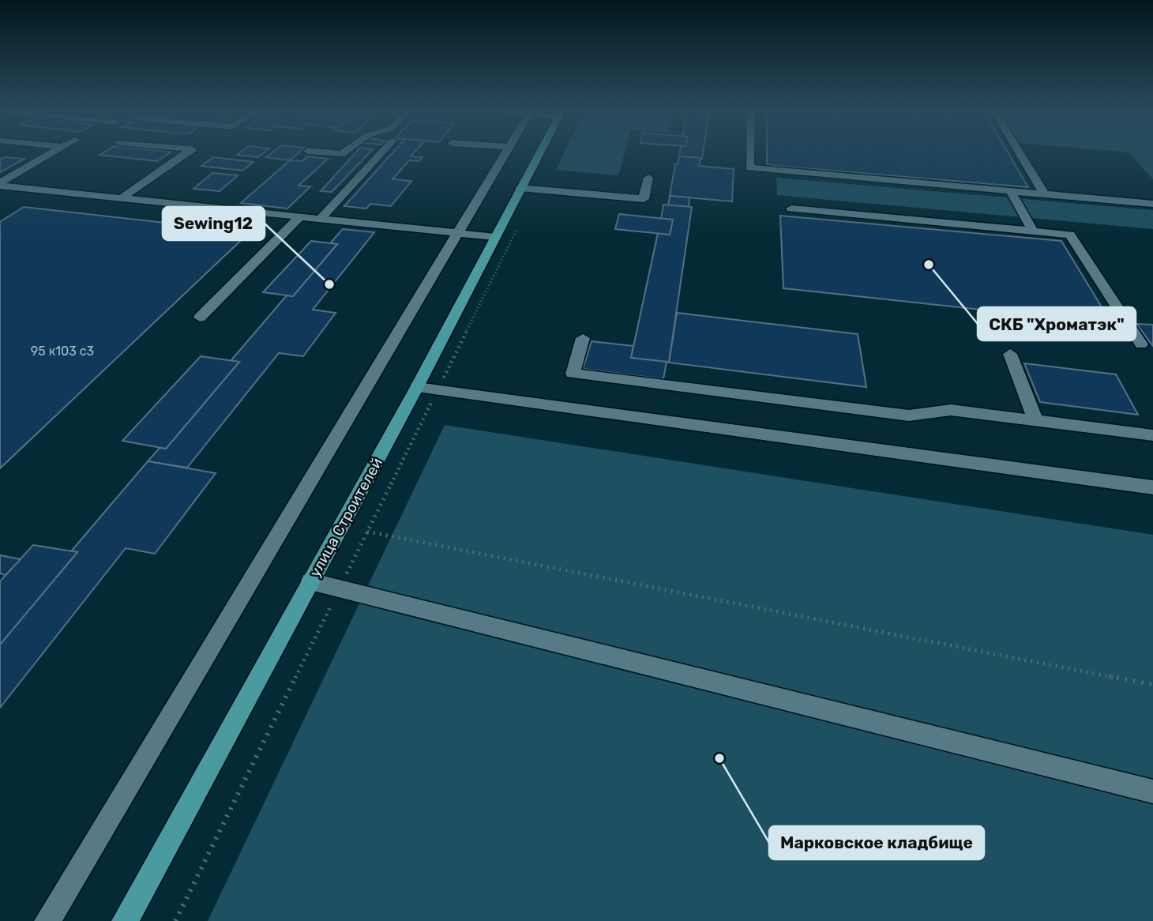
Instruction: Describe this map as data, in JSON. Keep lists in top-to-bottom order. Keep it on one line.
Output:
{"streets":{"main road":["улица Строителей"]},"places":["СКБ \"Хроматэк\"","Sewing12","Марковское кладбище"],"house_numbers":["95 к103 с3"]}
